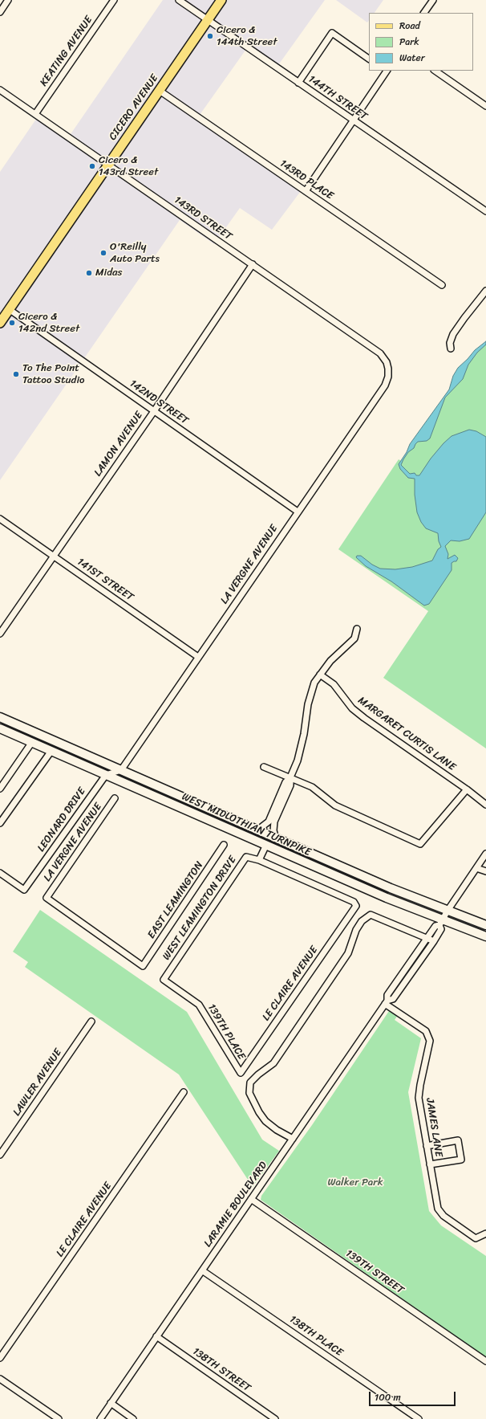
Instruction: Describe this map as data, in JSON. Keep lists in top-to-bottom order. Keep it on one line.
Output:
{"streets":{"main road":["CICERO AVENUE","WEST MIDLOTHIAN TURNPIKE"],"street":["KEATING AVENUE","144TH STREET","143RD PLACE","143RD STREET","142ND STREET","LAMON AVENUE","LA VERGNE AVENUE","141ST STREET","MARGARET CURTIS LANE","LEONARD DRIVE","EAST LEAMINGTON","WEST LEAMINGTON DRIVE","LE CLAIRE AVENUE","139TH PLACE","LAWLER AVENUE","JAMES LANE","LARAMIE BOULEVARD","139TH STREET","138TH PLACE","138TH STREET"]},"crossings":[["KEATING AVENUE","143RD STREET"],["144TH STREET","CICERO AVENUE"],["CICERO AVENUE","143RD PLACE"],["CICERO AVENUE","143RD STREET"],["CICERO AVENUE","142ND STREET"],["143RD STREET","LAMON AVENUE"],["143RD STREET","LA VERGNE AVENUE"],["142ND STREET","LAMON AVENUE"],["142ND STREET","LA VERGNE AVENUE"],["LAMON AVENUE","141ST STREET"],["LA VERGNE AVENUE","141ST STREET"],["LA VERGNE AVENUE","WEST MIDLOTHIAN TURNPIKE"],["LA VERGNE AVENUE","EAST LEAMINGTON"],["LEONARD DRIVE","WEST MIDLOTHIAN TURNPIKE"],["WEST MIDLOTHIAN TURNPIKE","LARAMIE BOULEVARD"],["WEST LEAMINGTON DRIVE","LE CLAIRE AVENUE"],["WEST LEAMINGTON DRIVE","139TH PLACE"],["LE CLAIRE AVENUE","139TH PLACE"],["JAMES LANE","LARAMIE BOULEVARD"],["LARAMIE BOULEVARD","139TH STREET"],["LARAMIE BOULEVARD","138TH PLACE"],["LARAMIE BOULEVARD","138TH STREET"]],"parks":["Walker Park"],"places":["Cicero & 144th Street","Cicero & 143rd Street","O'Reilly Auto Parts","Midas","Cicero & 142nd Street","To The Point Tattoo Studio"],"legend":["Road","Park","Water"],"scale_bar":"100 m"}
